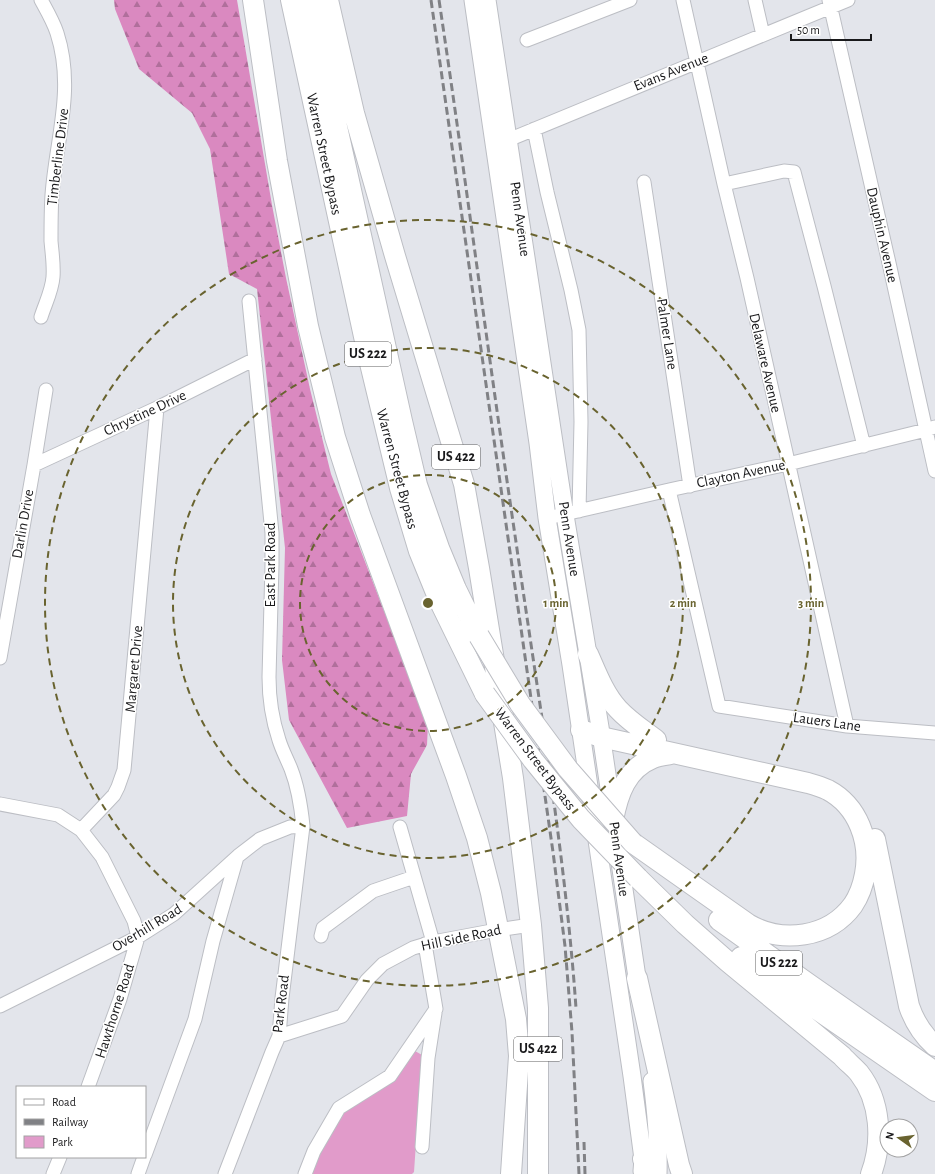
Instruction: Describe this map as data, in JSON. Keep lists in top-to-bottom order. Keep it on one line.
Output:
{"streets":{"highway":["Warren Street Bypass","US 222","US 422"],"main road":["Penn Avenue"],"street":["Evans Avenue","Timberline Drive","Dauphin Avenue","Palmer Lane","Delaware Avenue","Chrystine Drive","Clayton Avenue","Darlin Drive","East Park Road","Margaret Drive","Lauers Lane","Overhill Road","Hill Side Road","Park Road","Hawthorne Road"]},"crossings":[["Evans Avenue","Penn Avenue"],["Evans Avenue","Dauphin Avenue"],["Evans Avenue","Delaware Avenue"],["Warren Street Bypass","US 222"],["Penn Avenue","Clayton Avenue"],["Dauphin Avenue","Clayton Avenue"],["Palmer Lane","Clayton Avenue"],["Delaware Avenue","Clayton Avenue"],["Delaware Avenue","Lauers Lane"],["Chrystine Drive","Darlin Drive"],["Chrystine Drive","East Park Road"],["Chrystine Drive","Margaret Drive"],["US 422","Hill Side Road"],["Clayton Avenue","Lauers Lane"],["East Park Road","Overhill Road"],["East Park Road","Park Road"],["Overhill Road","Park Road"],["Overhill Road","Hawthorne Road"],["Hill Side Road","Park Road"]],"legend":["Road","Railway","Park"],"scale_bar":"50 m","north":"left","rings":["1 min","2 min","3 min"]}
